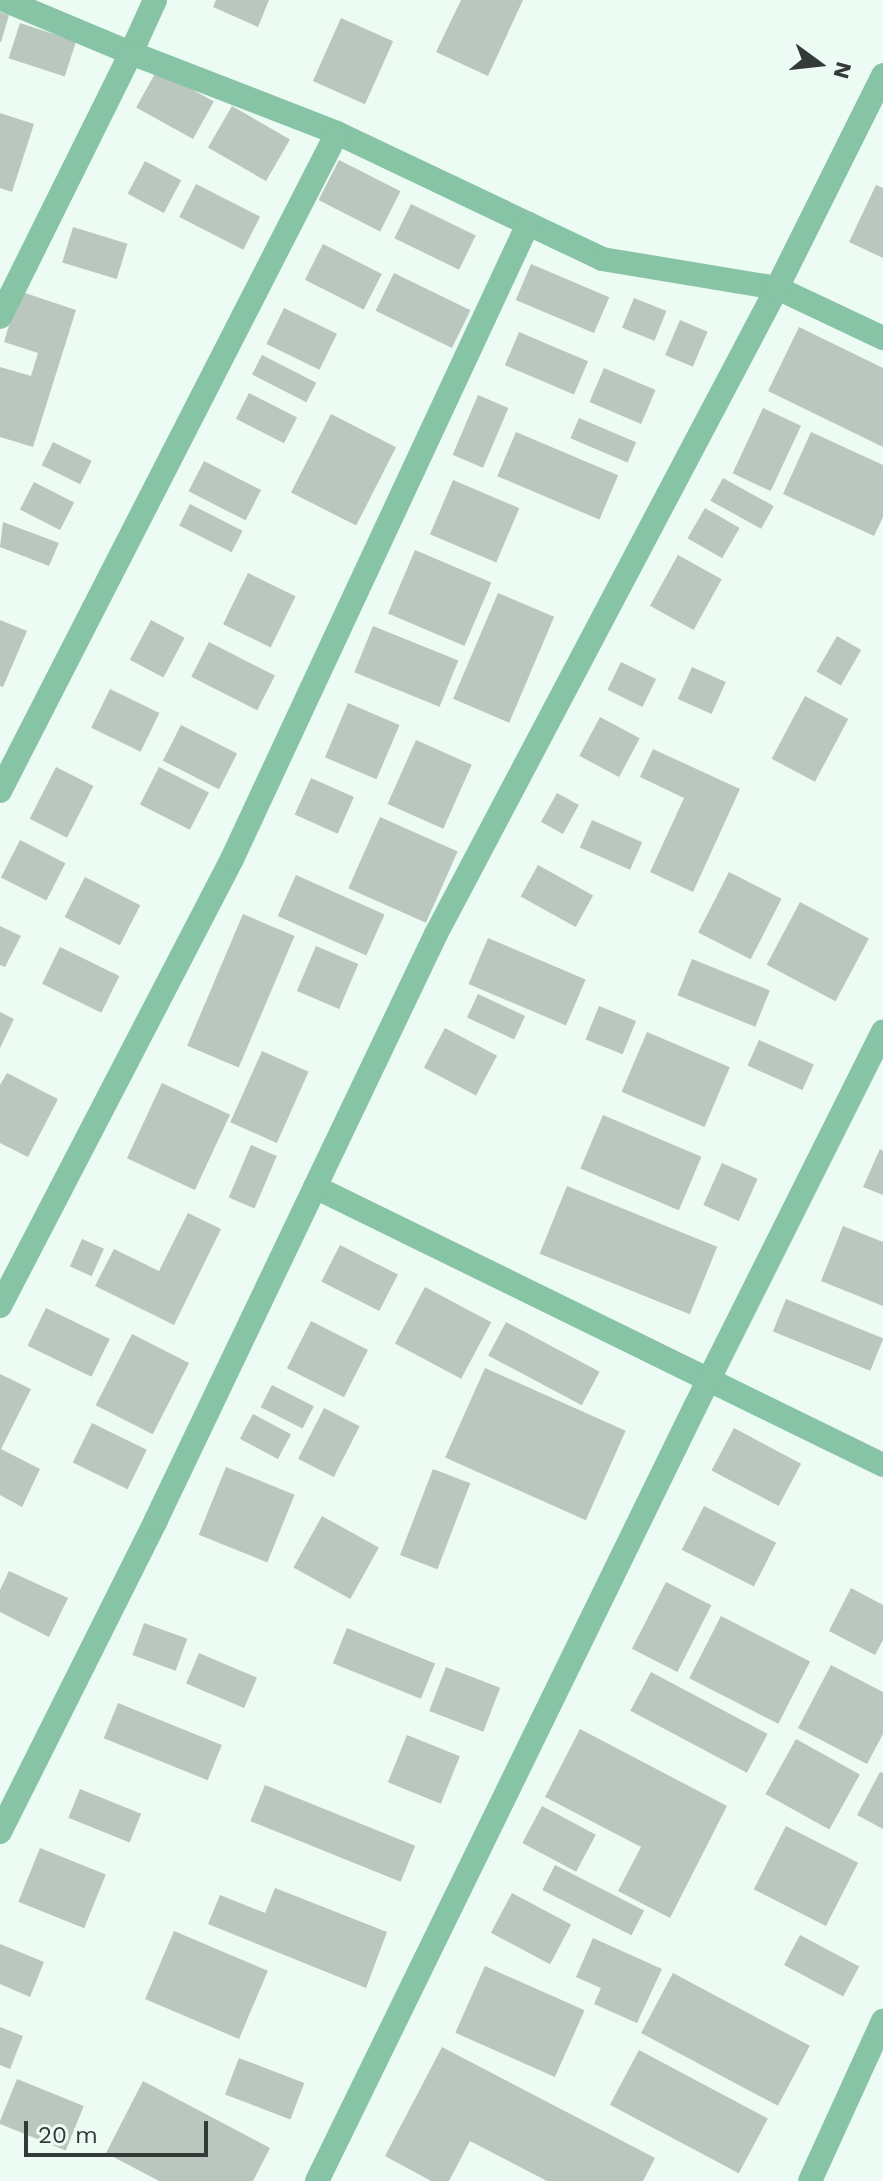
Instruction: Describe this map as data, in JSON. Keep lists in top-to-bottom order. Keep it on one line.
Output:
{"scale_bar":"20 m","north":"right"}
